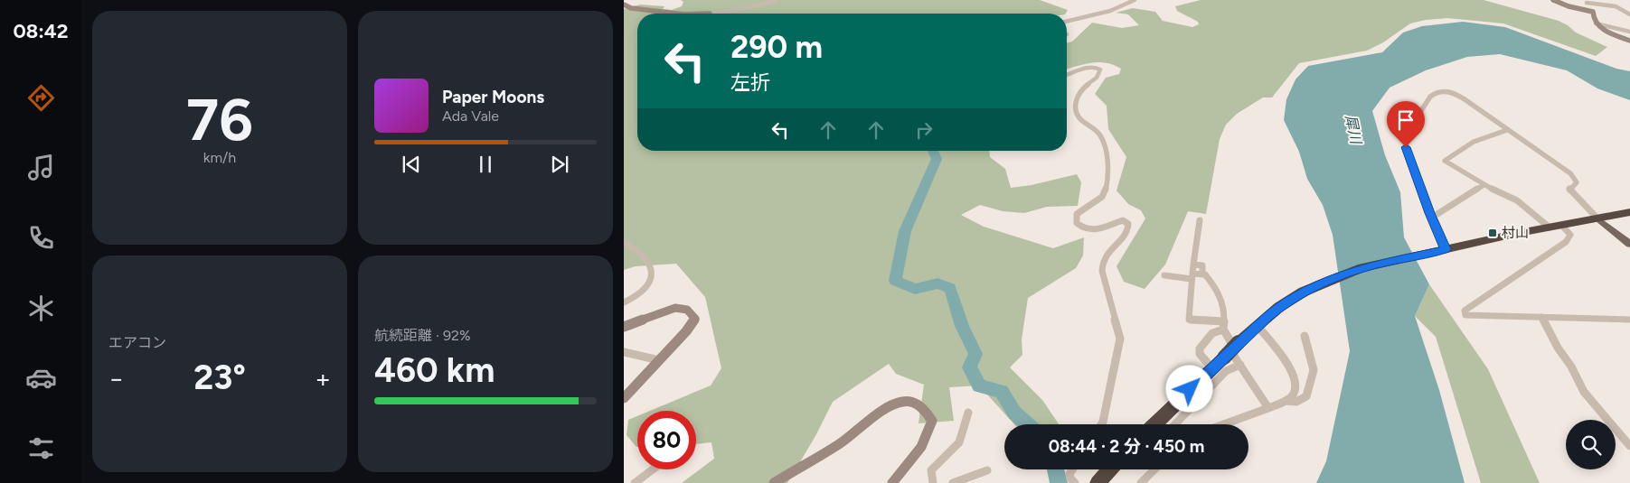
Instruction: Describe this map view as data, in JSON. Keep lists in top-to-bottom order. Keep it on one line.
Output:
{"water":["犀川"],"places":{"transit":["村山"]},"page":{"tabs":"08:42","tile":[["76","km/h"],"エアコン",["航続距離 · 92%","460 km"]],"turn":["290 m","左折"],"song":["Paper Moons","Ada Vale"],"heat":["−","23°","+"],"limit":"80","trip":"08:44 · 2 分 · 450 m"}}
